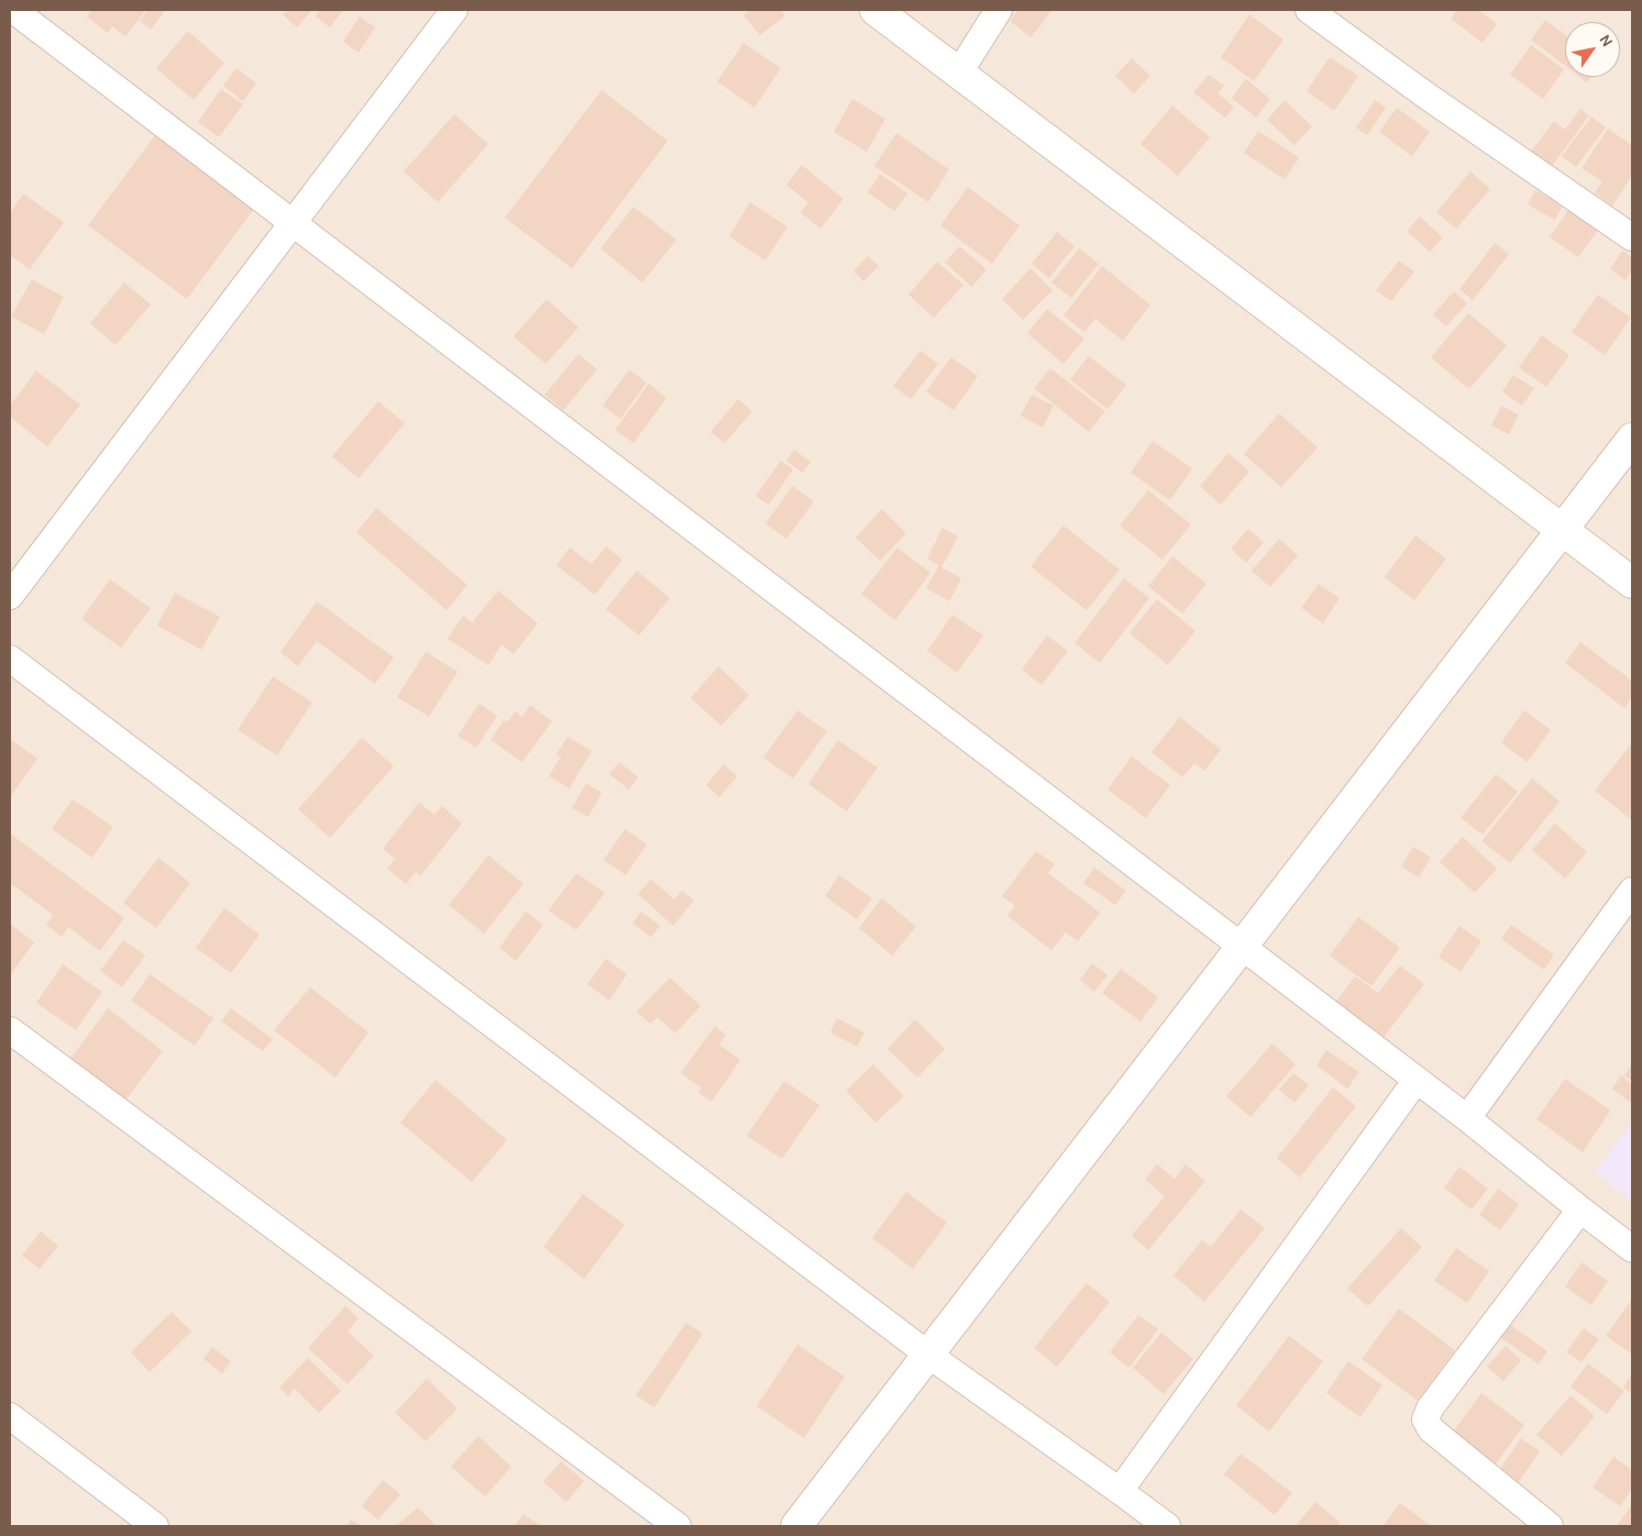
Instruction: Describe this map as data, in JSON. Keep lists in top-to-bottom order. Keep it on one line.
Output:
{"north":"top right"}
